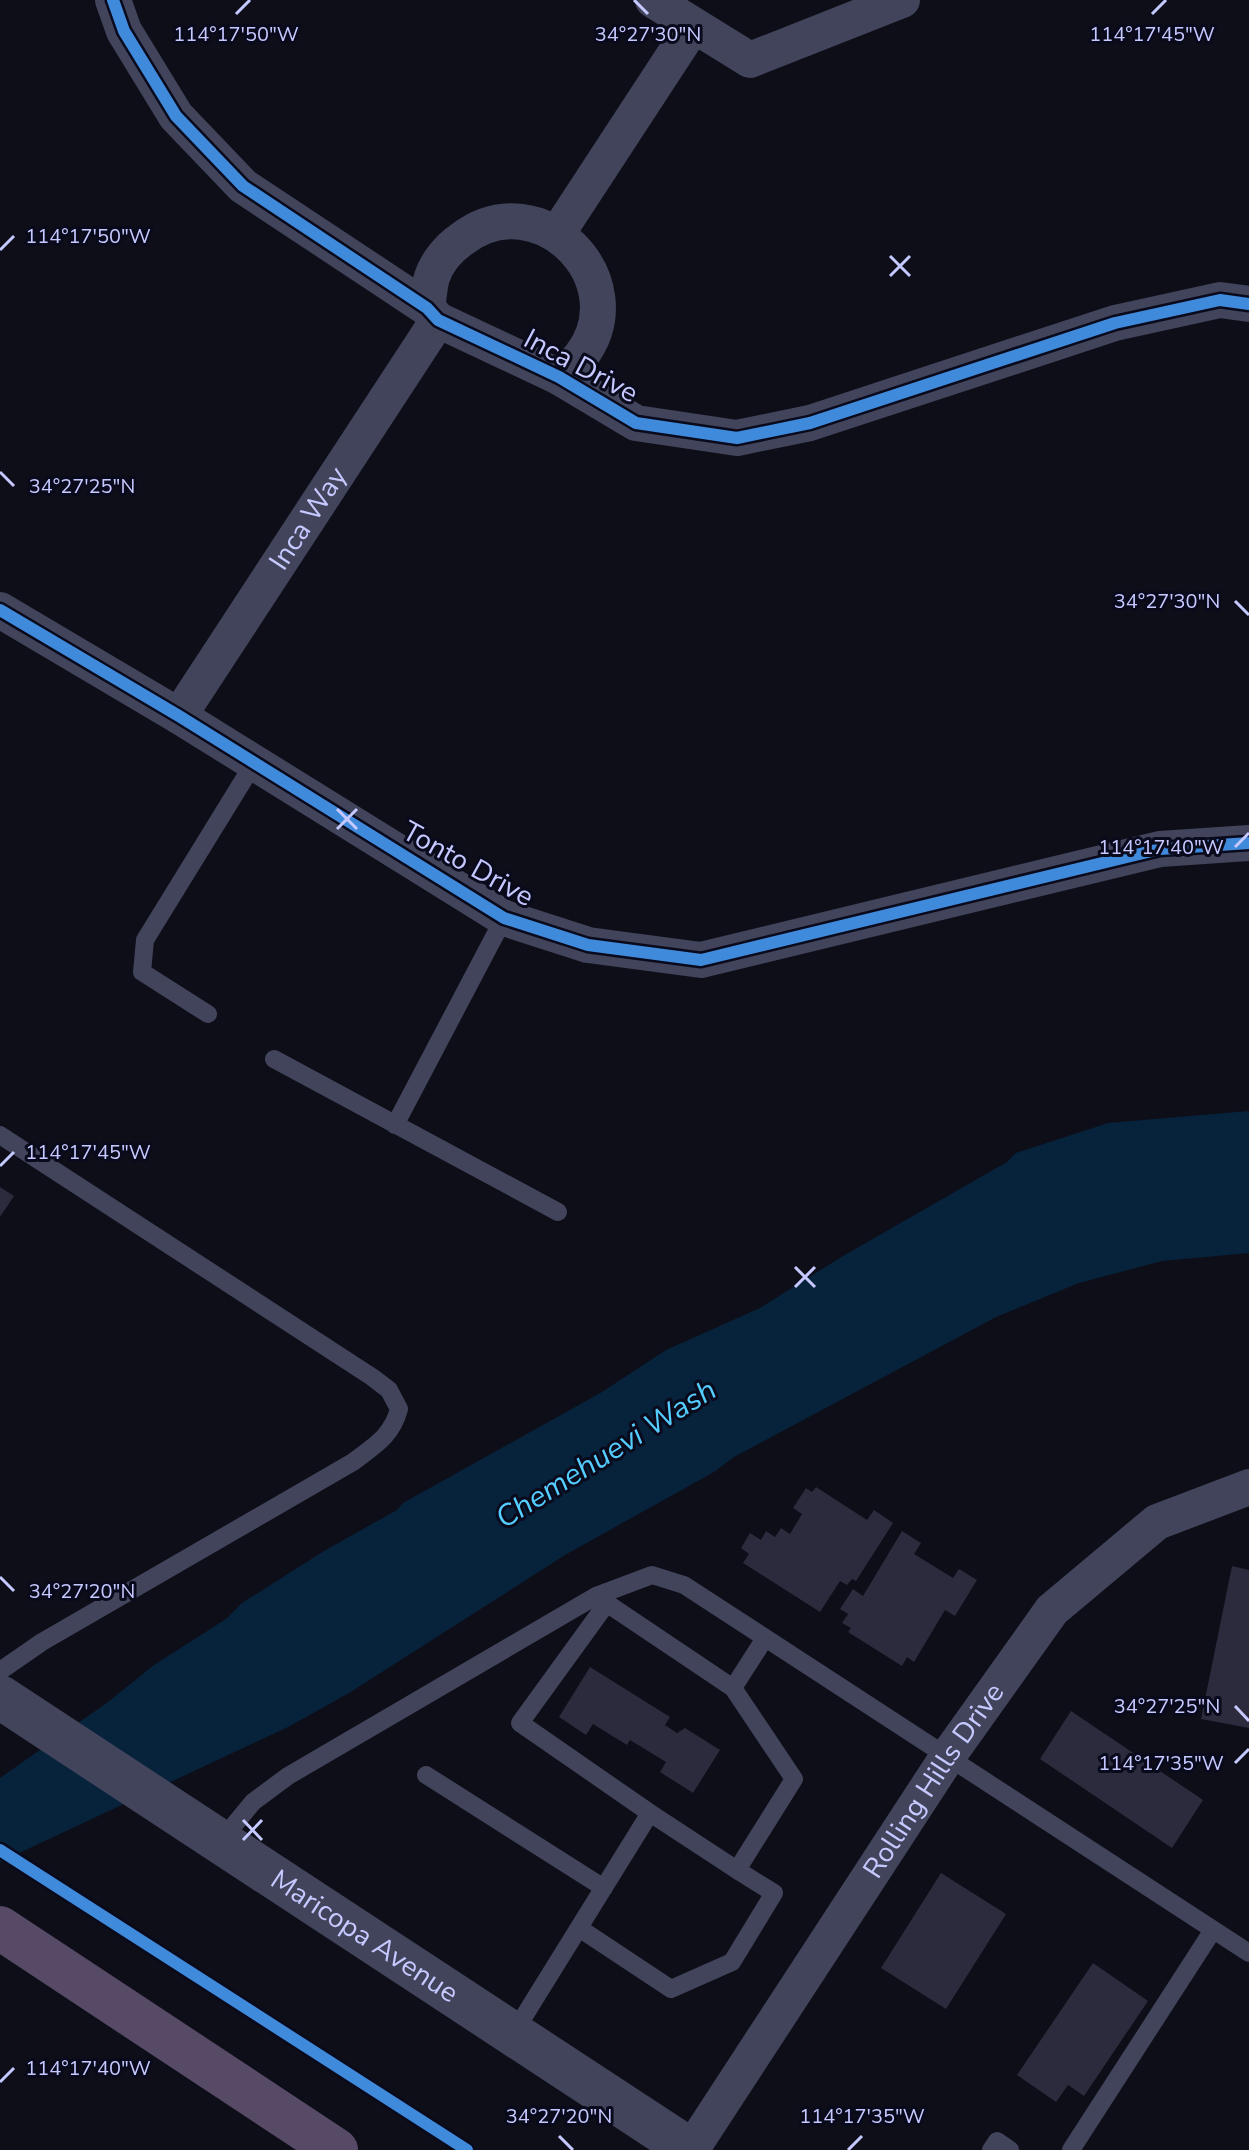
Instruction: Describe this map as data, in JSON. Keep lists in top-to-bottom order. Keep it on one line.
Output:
{"streets":{"street":["Inca Drive","Inca Way","Tonto Drive","Rolling Hills Drive","Maricopa Avenue"]},"crossings":[["Inca Drive","Inca Way"],["Inca Way","Tonto Drive"],["Rolling Hills Drive","Maricopa Avenue"]],"water":["Chemehuevi Wash"],"coordinates":["114°17'50\"W","34°27'30\"N","114°17'45\"W","34°27'25\"N","114°17'40\"W","34°27'20\"N","114°17'35\"W"]}
